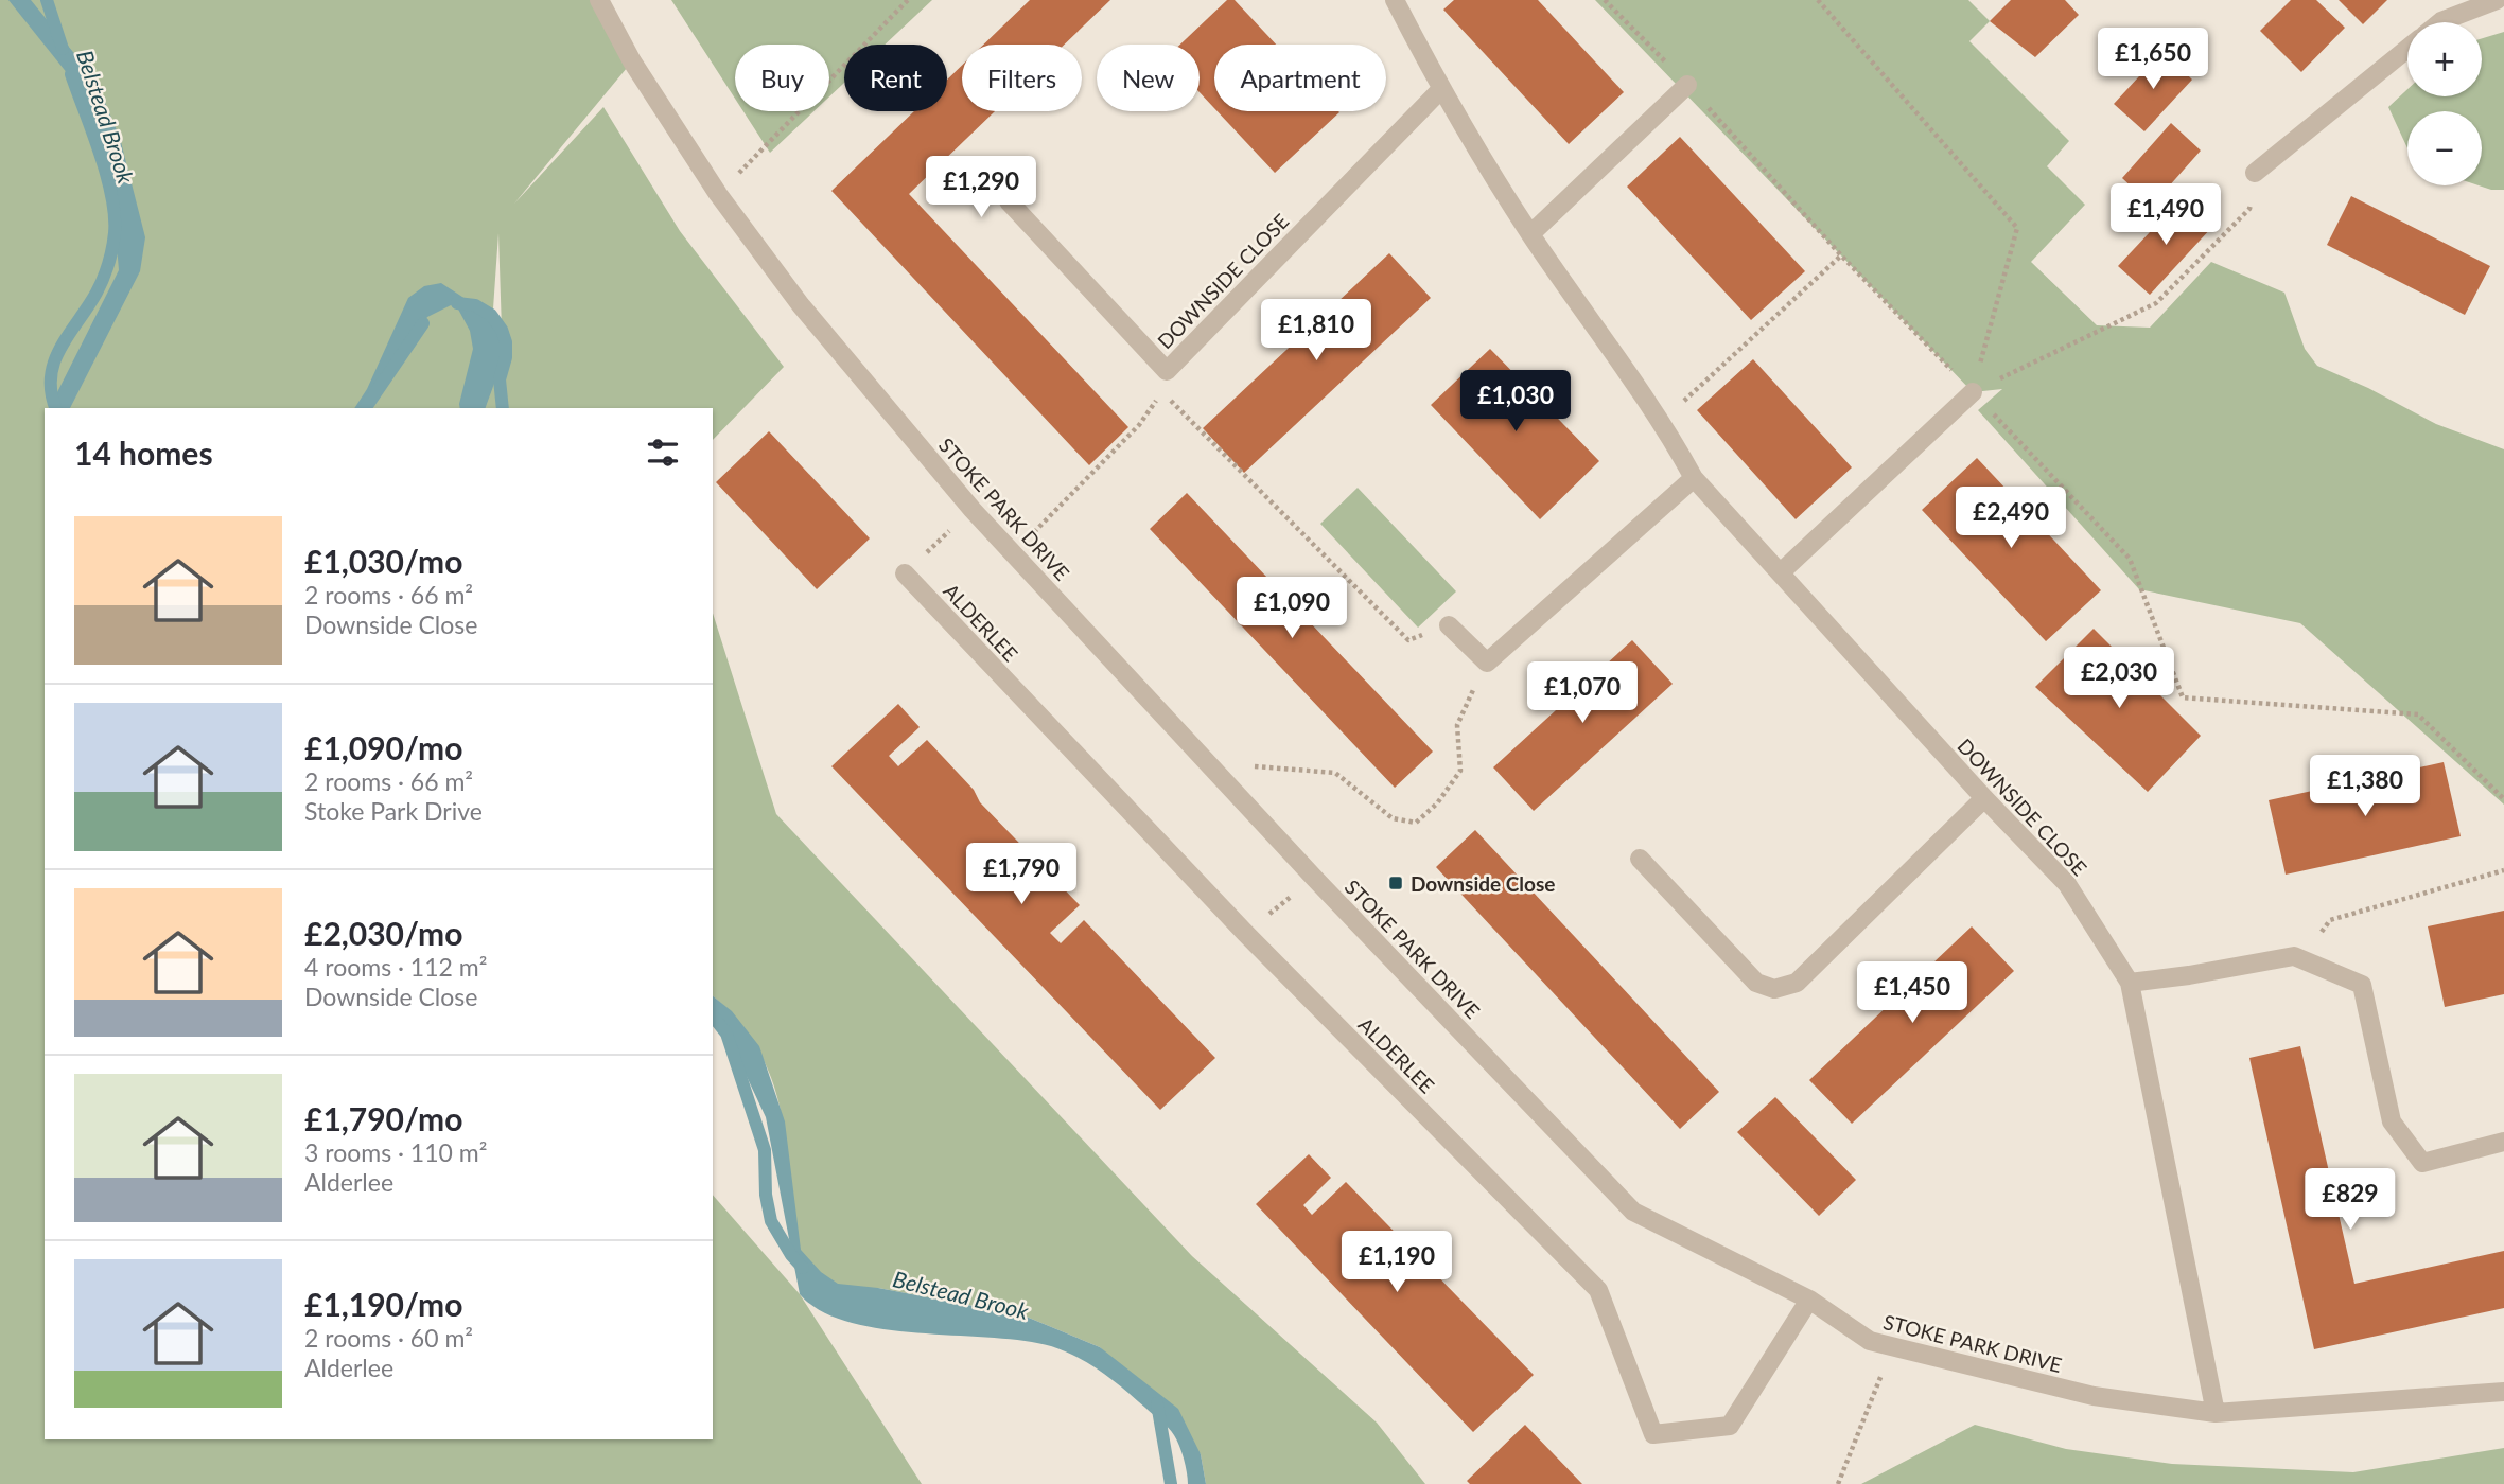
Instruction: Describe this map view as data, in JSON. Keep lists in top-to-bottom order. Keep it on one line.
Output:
{"streets":{"street":["DOWNSIDE CLOSE","STOKE PARK DRIVE","ALDERLEE"]},"crossings":[["DOWNSIDE CLOSE","STOKE PARK DRIVE"],["STOKE PARK DRIVE","ALDERLEE"]],"water":["Belstead Brook"],"places":{"transit":["Downside Close"]},"page":{"map_buttons":["+","−"],"price":["£1,650","£1,290","£1,490","£1,810","£1,030","£2,490","£1,090","£2,030","£1,070","£1,380","£1,790","£1,450","£829","£1,190"],"chip":["Buy","Rent","Filters","New","Apartment"],"heading":"14 homes","list":[{"name":"£1,030/mo","note":"2 rooms · 66 m² · Downside Close"},{"name":"£1,090/mo","note":"2 rooms · 66 m² · Stoke Park Drive"},{"name":"£2,030/mo","note":"4 rooms · 112 m² · Downside Close"},{"name":"£1,790/mo","note":"3 rooms · 110 m² · Alderlee"},{"name":"£1,190/mo","note":"2 rooms · 60 m² · Alderlee"}]}}
